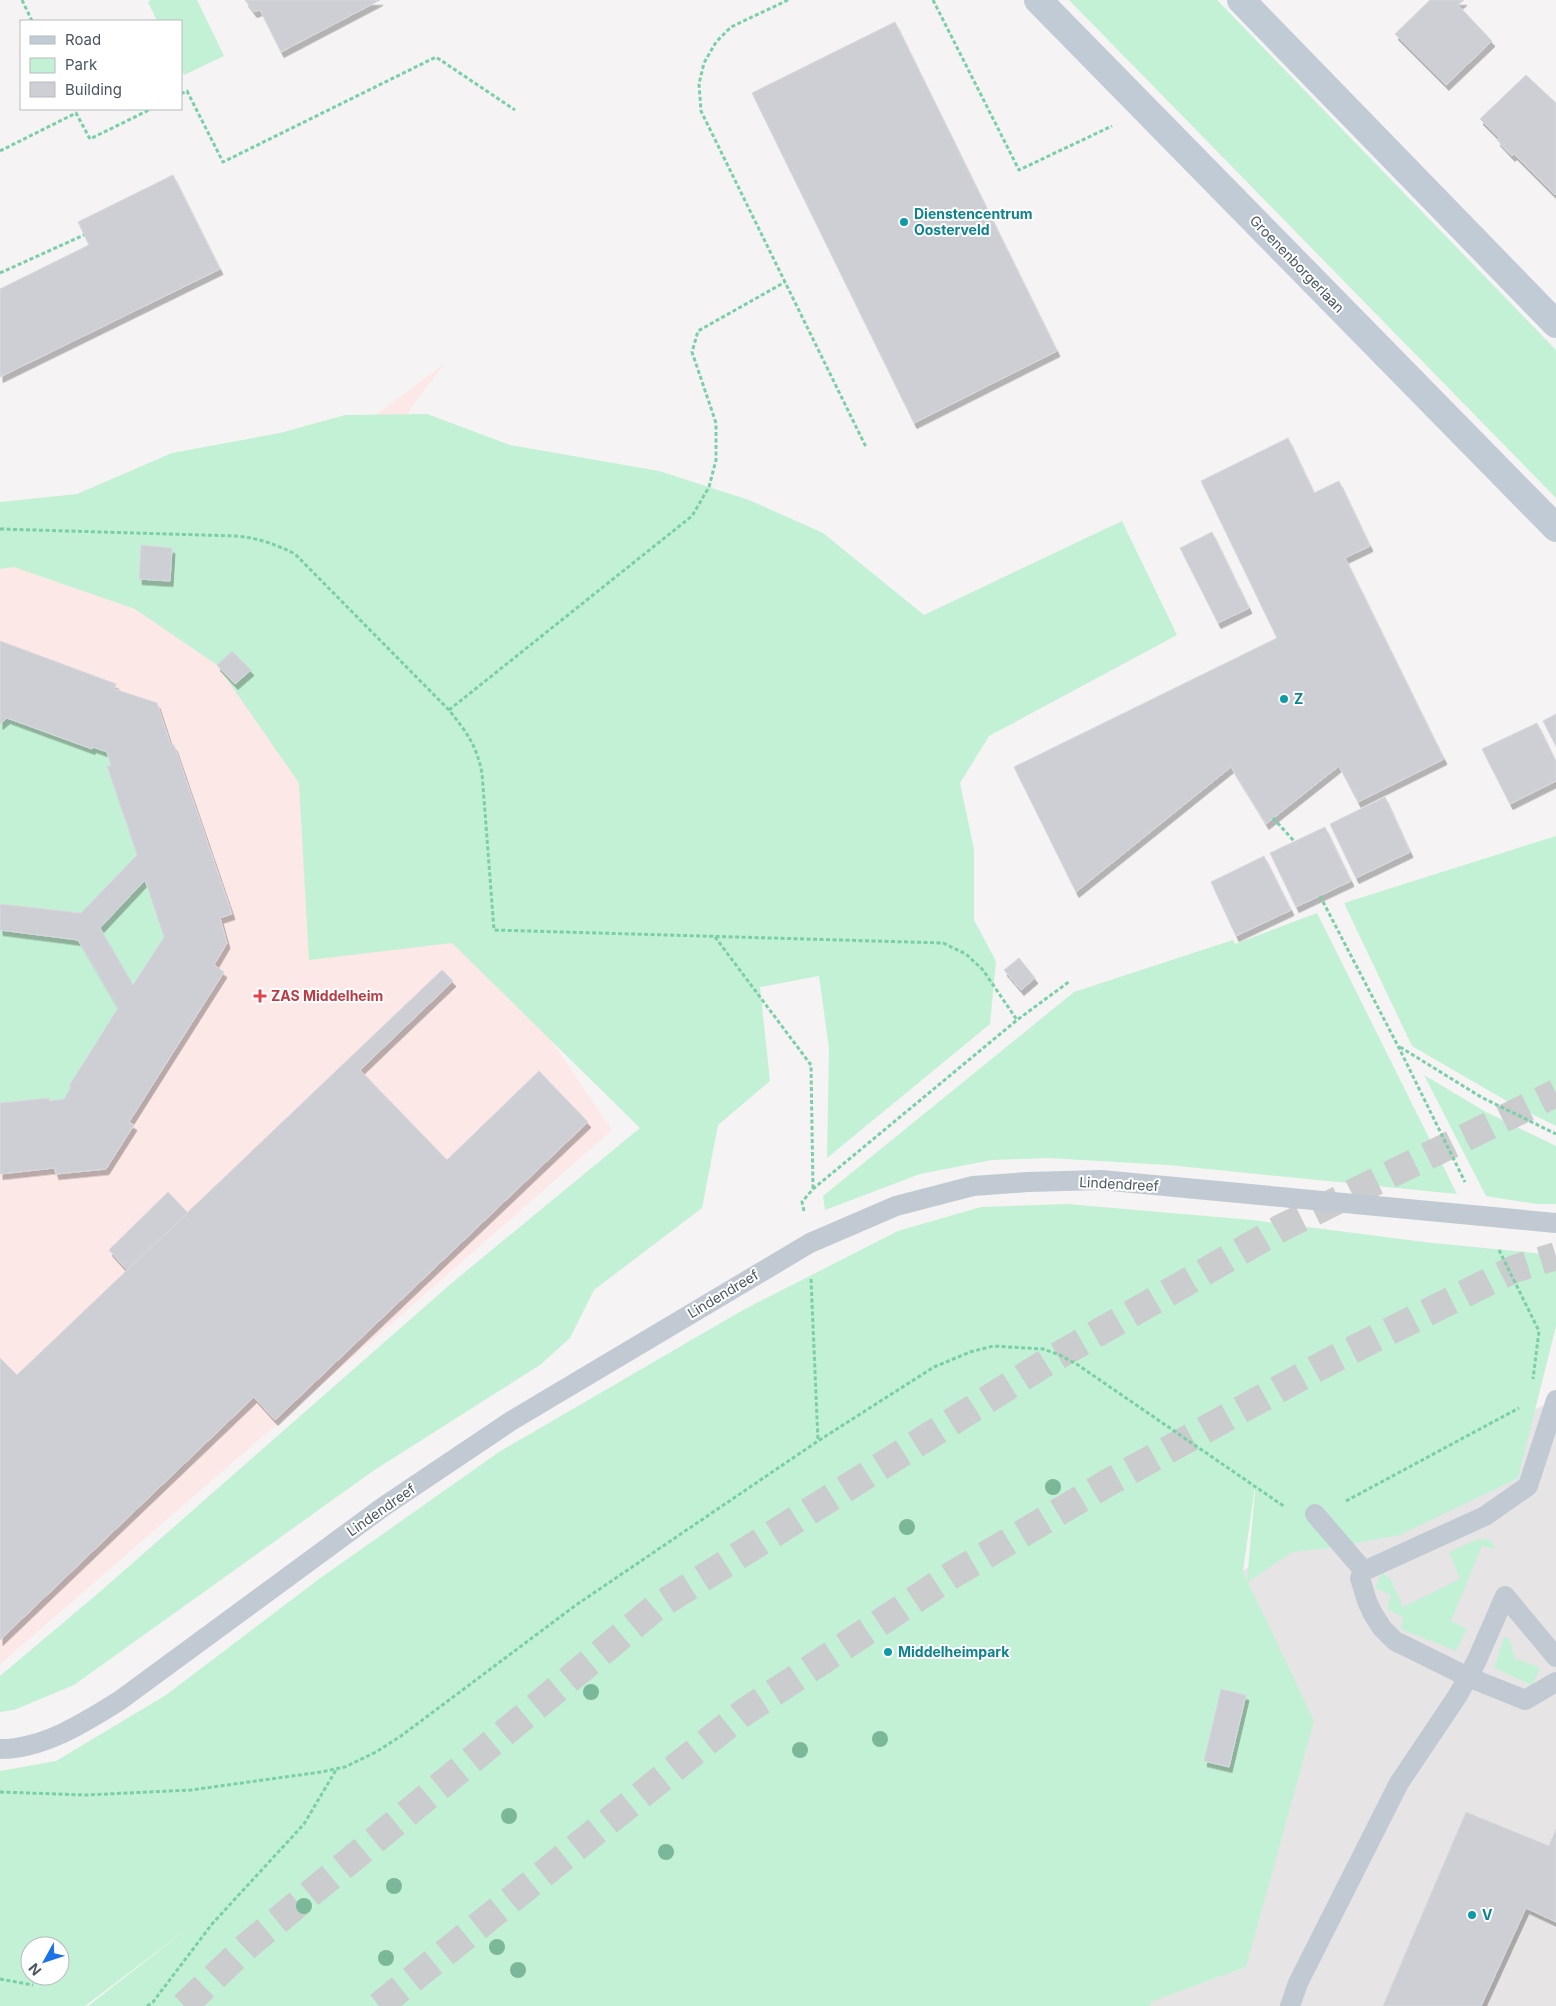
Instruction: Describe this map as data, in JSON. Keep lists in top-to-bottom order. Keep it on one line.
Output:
{"streets":{"street":["Groenenborgerlaan"],"lane":["Lindendreef"]},"places":{"other":["Dienstencentrum Oosterveld","Z","Middelheimpark","V"],"health":["ZAS Middelheim"]},"legend":["Road","Park","Building"],"north":"bottom left"}
